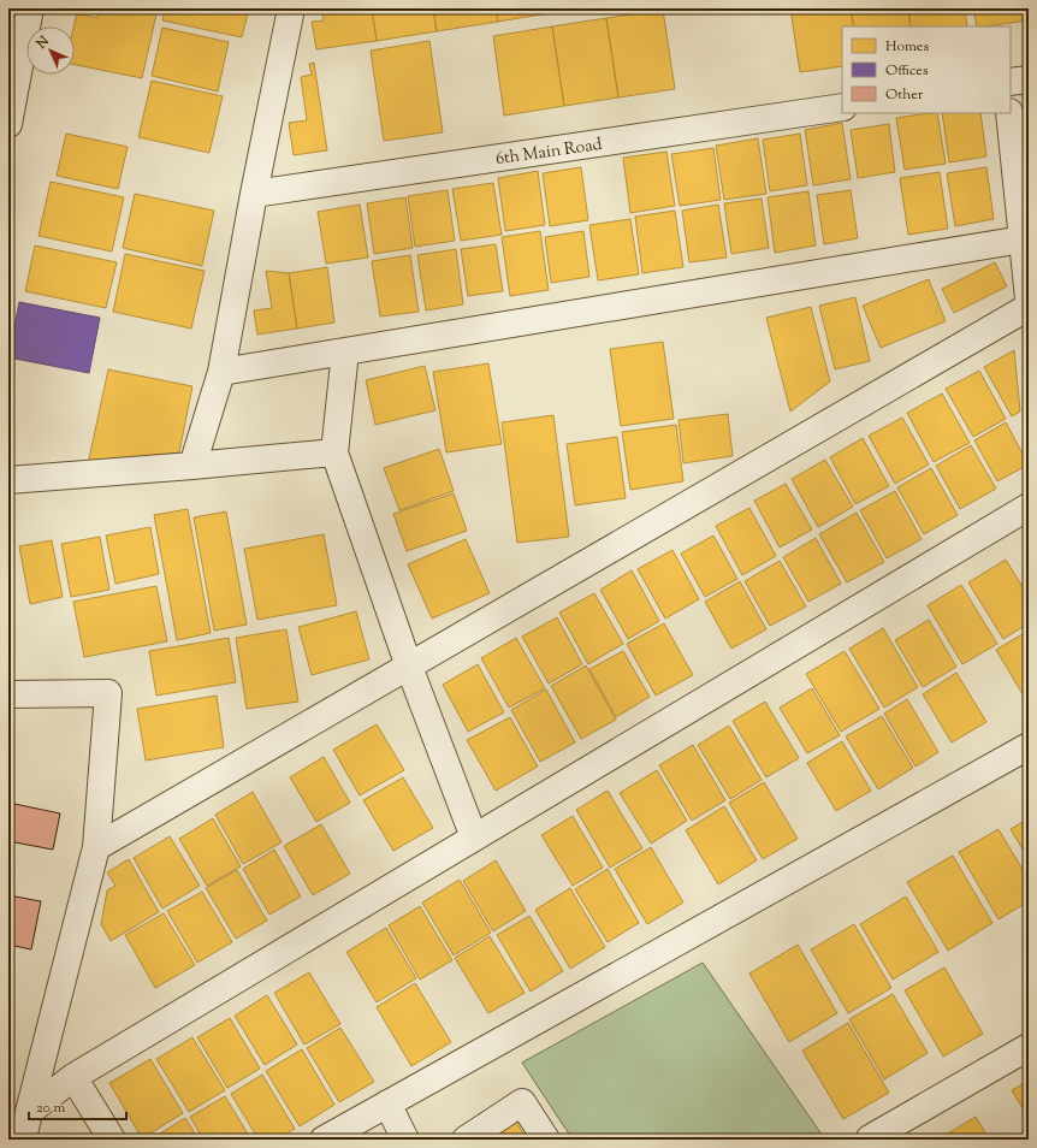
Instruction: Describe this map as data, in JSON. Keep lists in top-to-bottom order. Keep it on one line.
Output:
{"streets":{"street":["6th Main Road"]},"legend":["Homes","Offices","Other"],"scale_bar":"20 m","north":"top left"}
